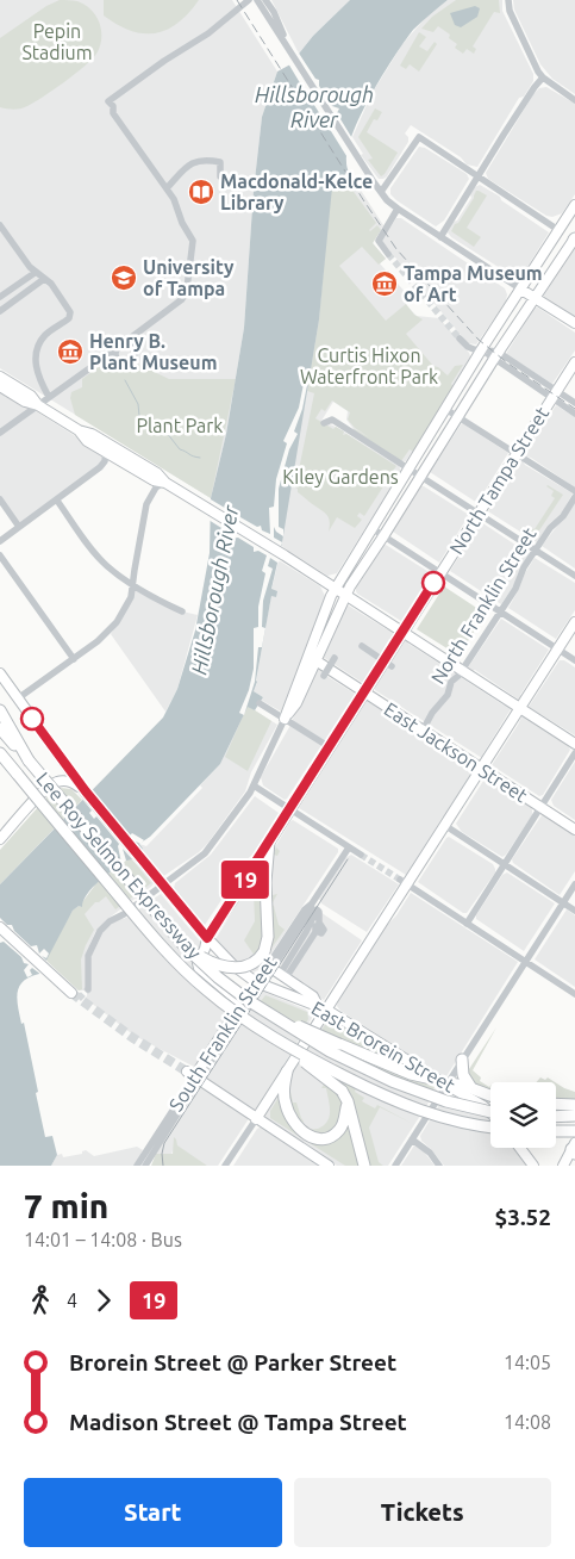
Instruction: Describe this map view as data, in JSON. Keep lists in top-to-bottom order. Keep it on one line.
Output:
{"streets":{"highway":["Lee Roy Selmon Expressway"],"main road":["North Tampa Street","East Jackson Street","South Franklin Street","East Brorein Street"],"street":["North Franklin Street"]},"crossings":[["North Tampa Street","East Jackson Street"],["North Tampa Street","South Franklin Street"],["North Tampa Street","East Brorein Street"],["North Franklin Street","East Jackson Street"],["South Franklin Street","East Brorein Street"]],"water":["Hillsborough River"],"parks":["Pepin Stadium","Curtis Hixon Waterfront Park","Plant Park","Kiley Gardens"],"places":{"library":["Macdonald-Kelce Library"],"school or university":["University of Tampa"],"museum":["Tampa Museum of Art","Henry B. Plant Museum"]},"lines":["bus line 19"],"page":{"on_map":"19","heading":["7 min","14:01 – 14:08 · Bus","$3.52"],"legs":["4","19"],"list":[{"name":"Brorein Street @ Parker Street","value":"14:05"},{"name":"Madison Street @ Tampa Street","value":"14:08"}],"buttons":["Start","Tickets"]}}
